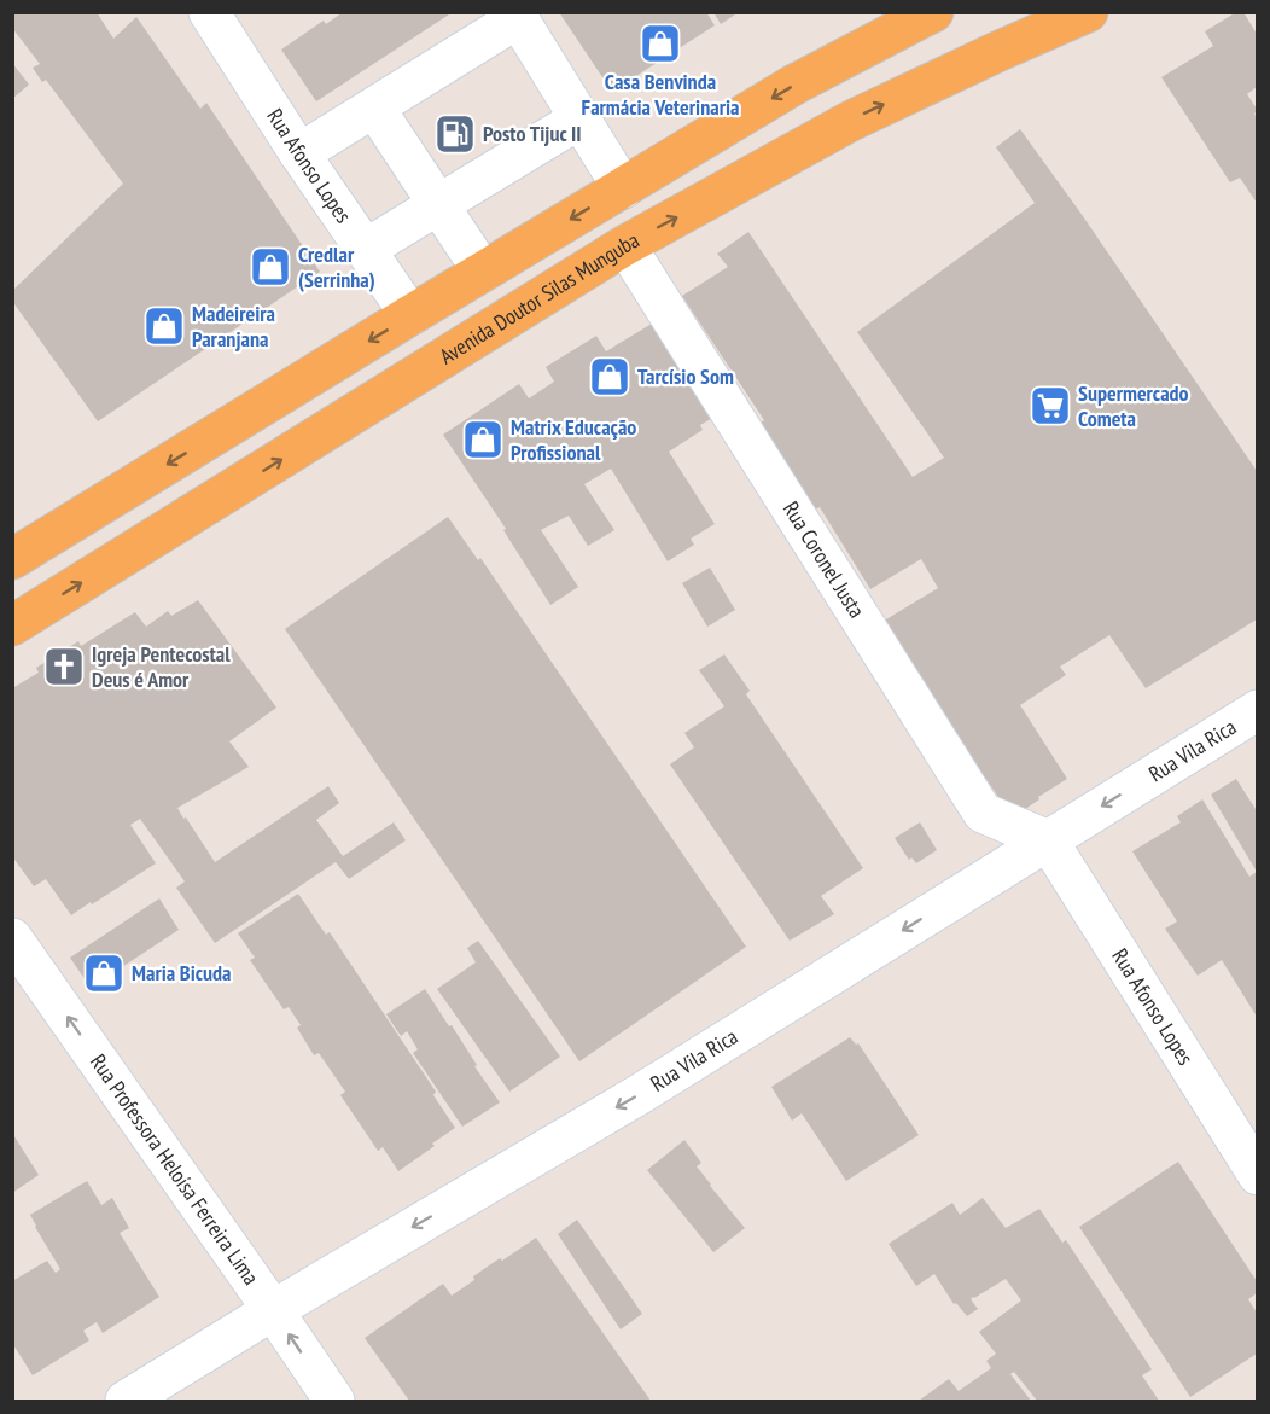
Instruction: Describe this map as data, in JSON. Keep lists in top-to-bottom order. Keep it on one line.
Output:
{"streets":{"main road":["Avenida Doutor Silas Munguba"],"street":["Rua Afonso Lopes","Rua Coronel Justa","Rua Vila Rica","Rua Professora Heloísa Ferreira Lima"]},"crossings":[["Rua Afonso Lopes","Rua Coronel Justa"],["Rua Afonso Lopes","Rua Vila Rica"],["Avenida Doutor Silas Munguba","Rua Coronel Justa"],["Rua Coronel Justa","Rua Vila Rica"],["Rua Vila Rica","Rua Professora Heloísa Ferreira Lima"]],"one_way":["Rua Vila Rica","Rua Professora Heloísa Ferreira Lima"],"places":{"shop":["Casa Benvinda Farmácia Veterinaria","Credlar (Serrinha)","Madeireira Paranjana","Tarcísio Som","Matrix Educação Profissional","Maria Bicuda"],"fuel station":["Posto Tijuc II"],"supermarket":["Supermercado Cometa"],"church":["Igreja Pentecostal Deus é Amor"]}}
